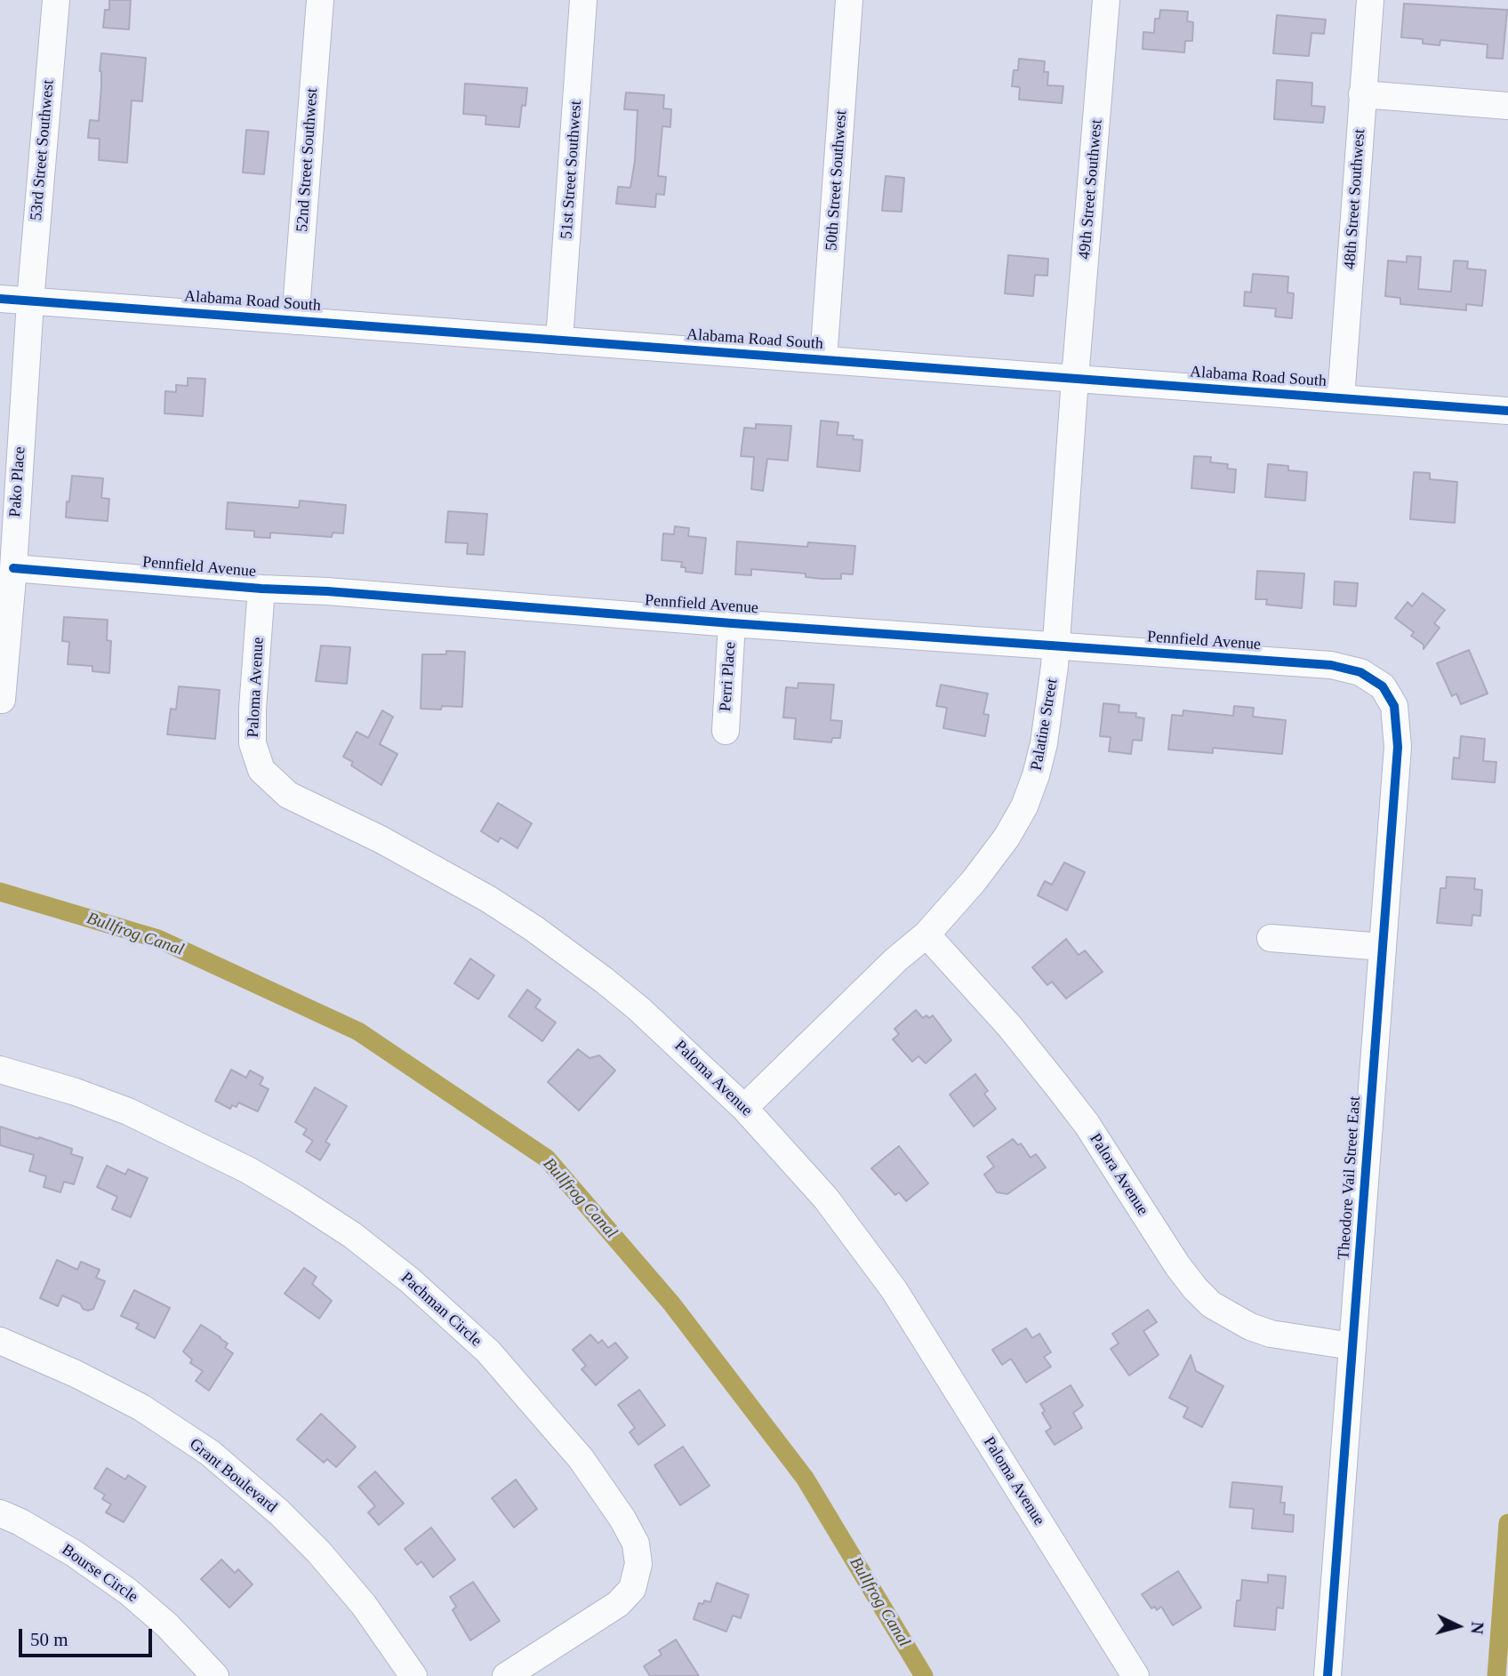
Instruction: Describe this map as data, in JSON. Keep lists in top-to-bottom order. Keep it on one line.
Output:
{"streets":{"street":["53rd Street Southwest","52nd Street Southwest","51st Street Southwest","50th Street Southwest","49th Street Southwest","48th Street Southwest","Alabama Road South","Pako Place","Pennfield Avenue","Perri Place","Paloma Avenue","Palatine Street","Palora Avenue","Theodore Vail Street East","Pachman Circle","Grant Boulevard","Bourse Circle"]},"crossings":[["53rd Street Southwest","Alabama Road South"],["53rd Street Southwest","Pako Place"],["52nd Street Southwest","Alabama Road South"],["51st Street Southwest","Alabama Road South"],["50th Street Southwest","Alabama Road South"],["49th Street Southwest","Alabama Road South"],["49th Street Southwest","Palatine Street"],["48th Street Southwest","Alabama Road South"],["Alabama Road South","Pako Place"],["Alabama Road South","Palatine Street"],["Pako Place","Pennfield Avenue"],["Pennfield Avenue","Perri Place"],["Pennfield Avenue","Paloma Avenue"],["Pennfield Avenue","Palatine Street"],["Pennfield Avenue","Theodore Vail Street East"],["Paloma Avenue","Palatine Street"],["Palatine Street","Palora Avenue"],["Palora Avenue","Theodore Vail Street East"]],"water":["Bullfrog Canal"],"scale_bar":"50 m","north":"right"}
